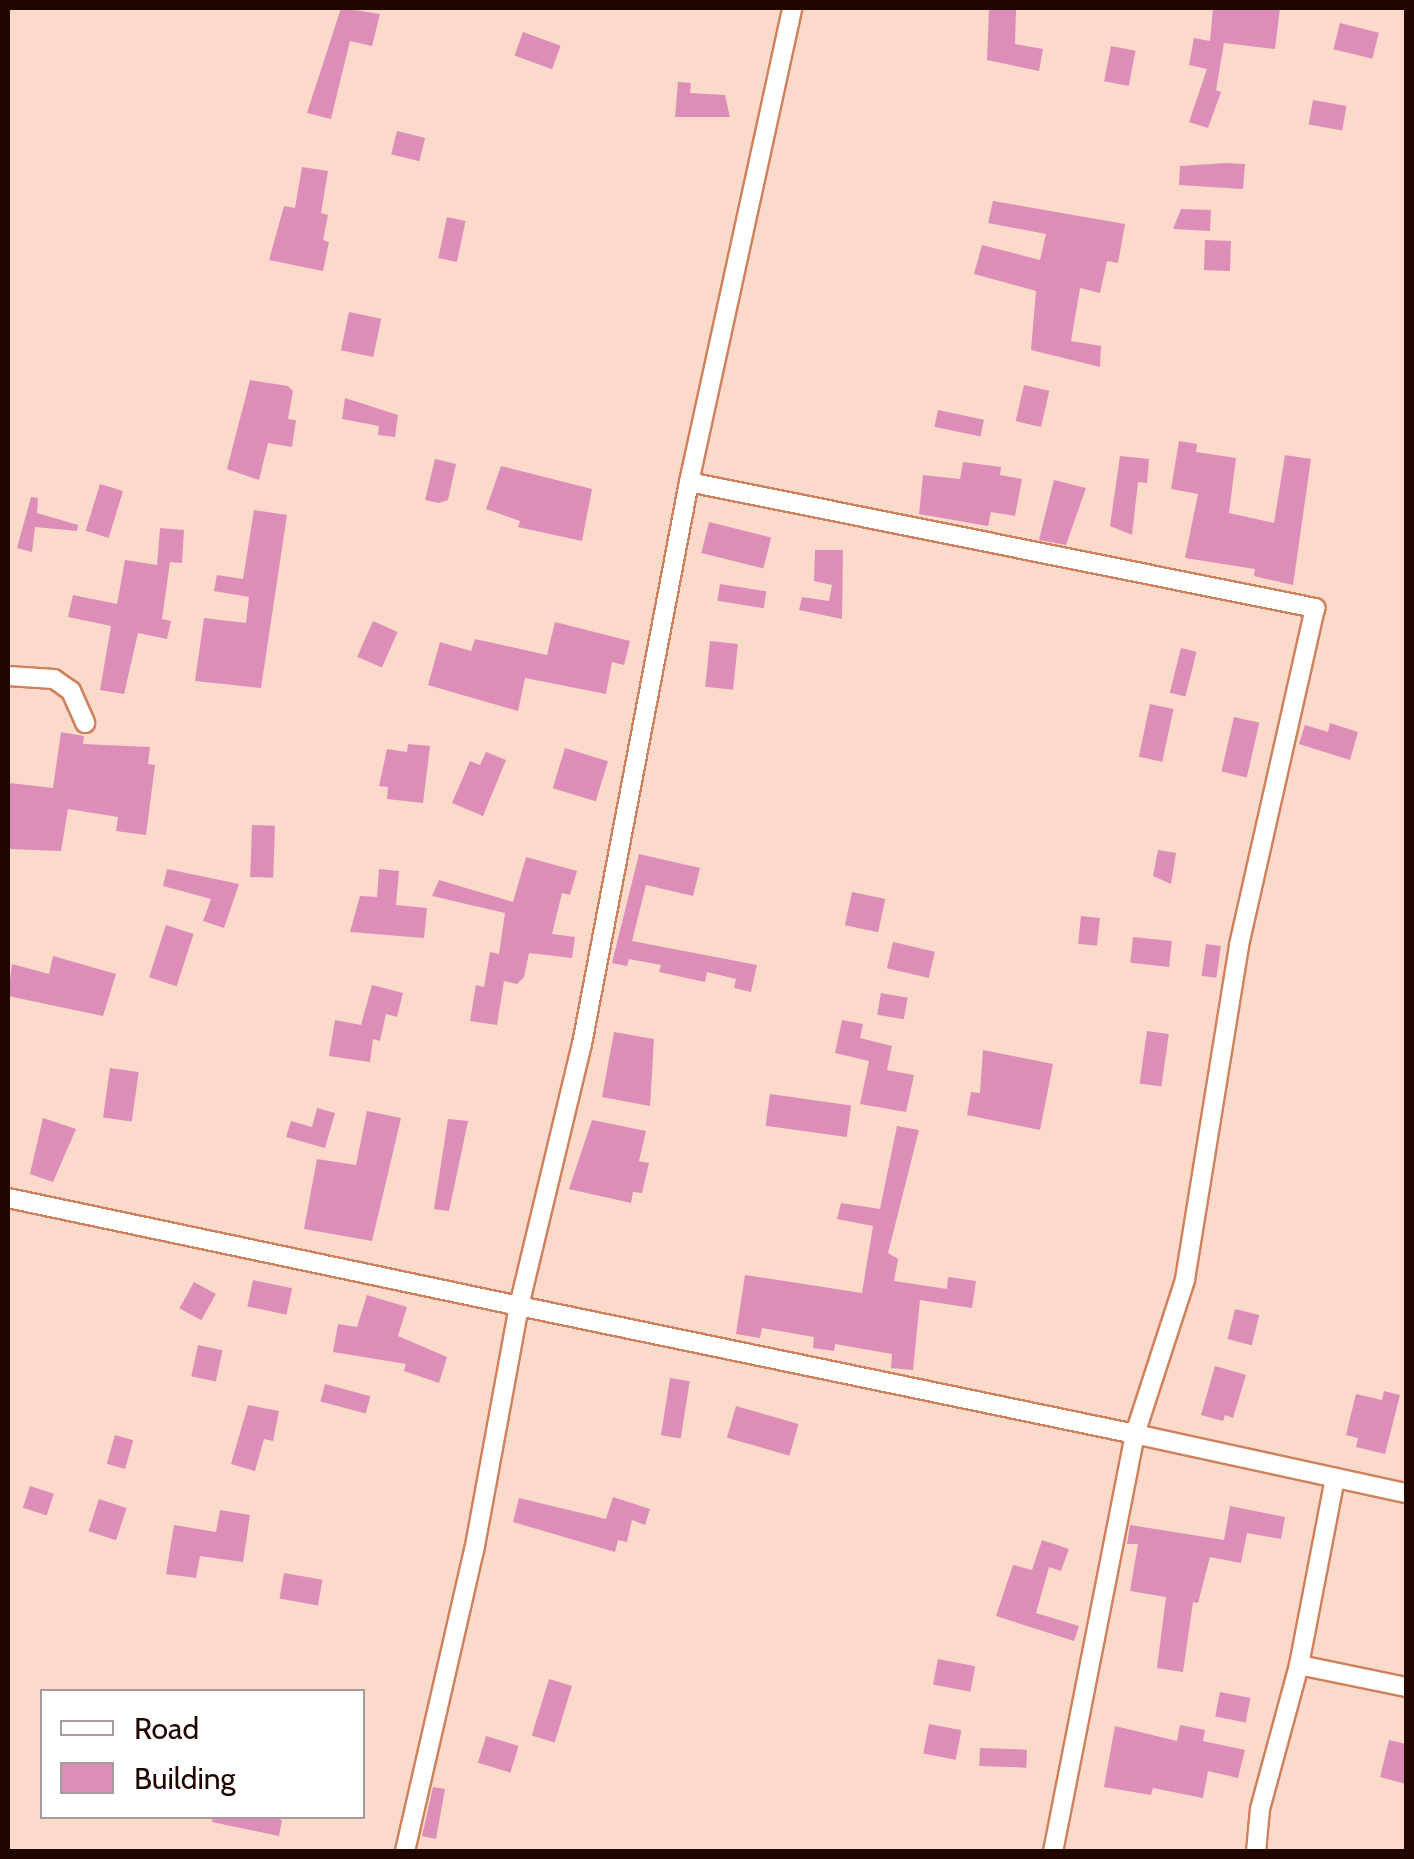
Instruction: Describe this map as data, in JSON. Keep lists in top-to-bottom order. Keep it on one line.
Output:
{"legend":["Road","Building"]}
